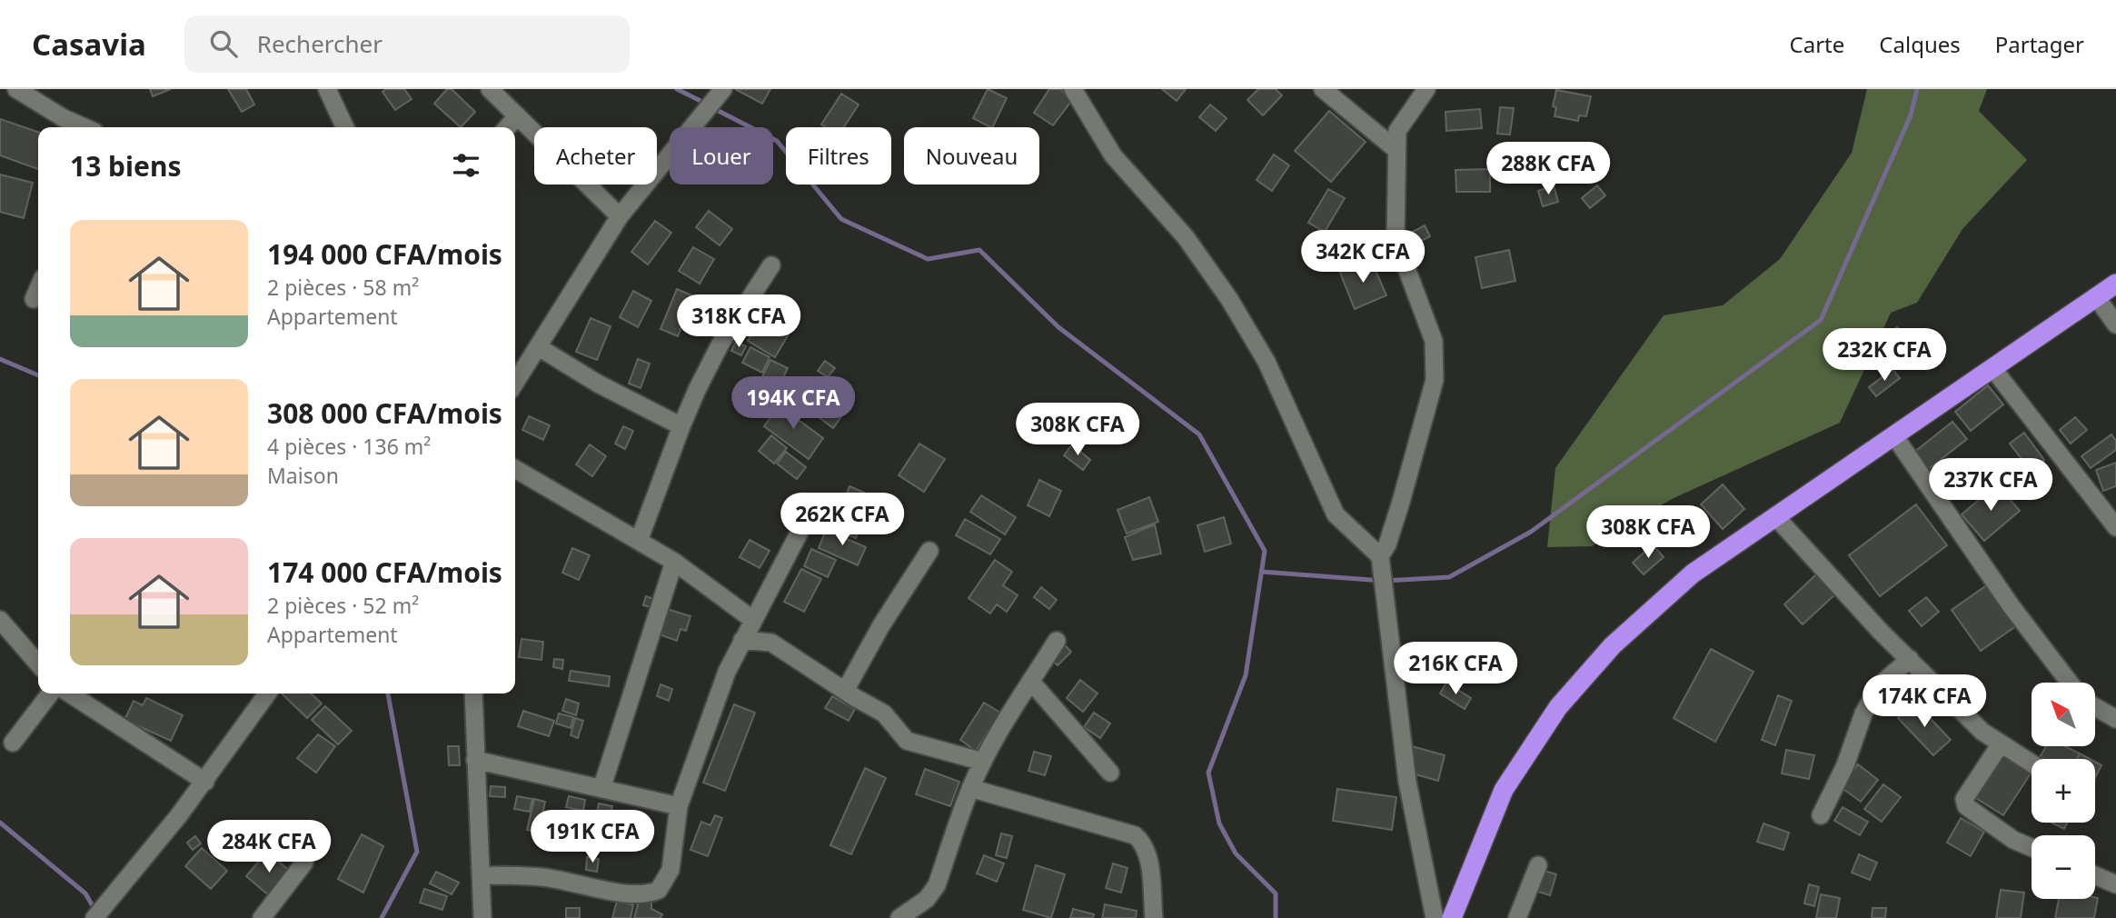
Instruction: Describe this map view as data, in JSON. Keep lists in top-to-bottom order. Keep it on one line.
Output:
{"north":"top left","page":{"header":"Casavia","search":"Rechercher","nav":["Carte","Calques","Partager"],"chip":["Acheter","Louer","Filtres","Nouveau"],"heading":"13 biens","price":["288K CFA","342K CFA","318K CFA","232K CFA","194K CFA","308K CFA","237K CFA","262K CFA","308K CFA","216K CFA","174K CFA","191K CFA","284K CFA"],"list":[{"name":"194 000 CFA/mois","note":"2 pièces · 58 m² · Appartement"},{"name":"308 000 CFA/mois","note":"4 pièces · 136 m² · Maison"},{"name":"174 000 CFA/mois","note":"2 pièces · 52 m² · Appartement"}],"map_buttons":["+","−"]}}
